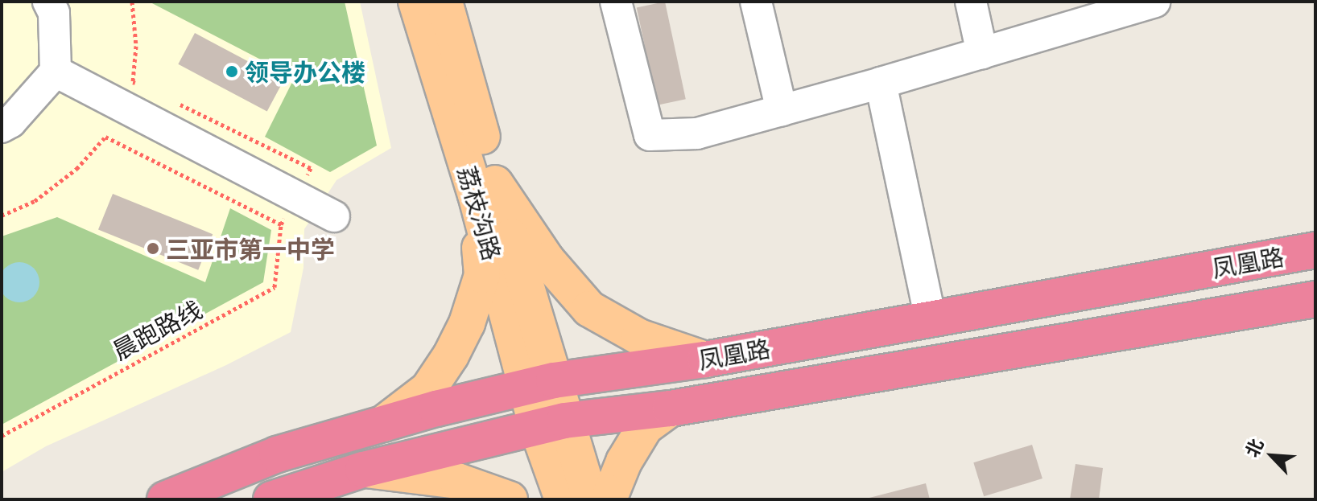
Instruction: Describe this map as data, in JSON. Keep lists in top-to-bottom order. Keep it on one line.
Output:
{"streets":{"highway":["凤凰路"],"main road":["荔枝沟路"],"path":["晨跑路线"]},"crossings":[["荔枝沟路","凤凰路"]],"places":["领导办公楼","三亚市第一中学"],"north":"top left"}
